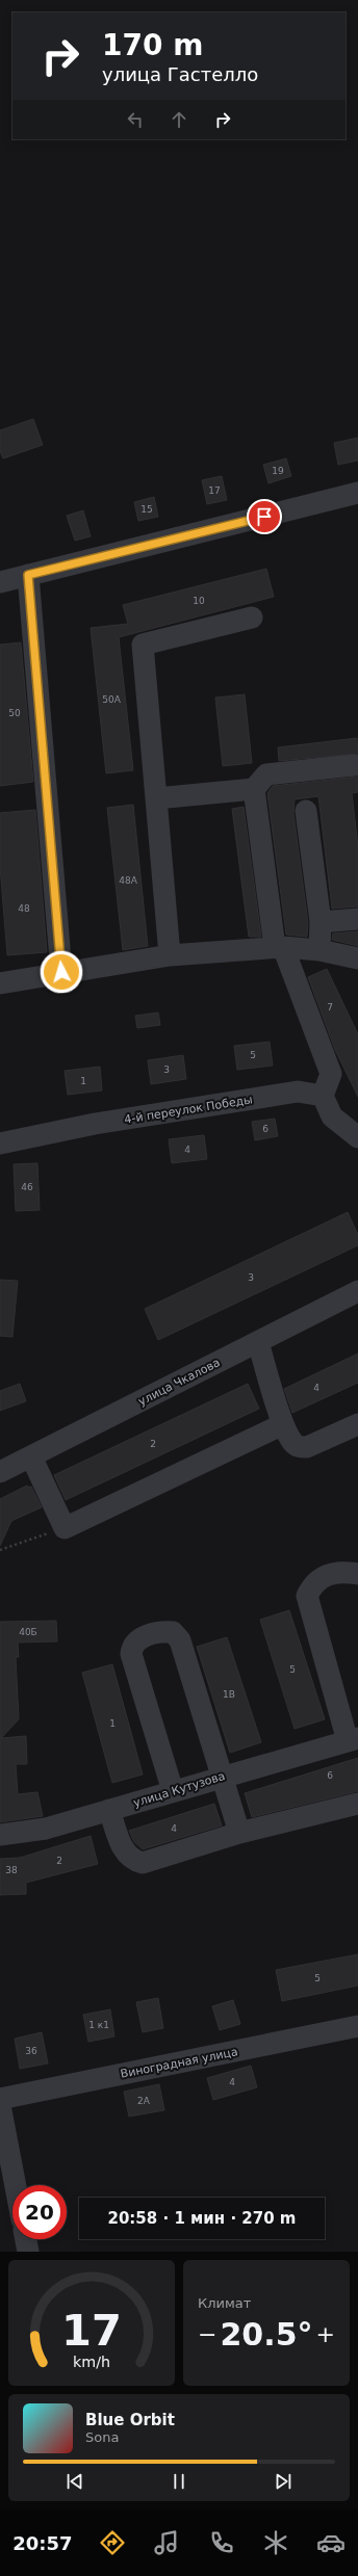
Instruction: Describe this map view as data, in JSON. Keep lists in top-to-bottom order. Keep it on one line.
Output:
{"streets":{"street":["4-й переулок Победы","улица Чкалова","улица Кутузова","Виноградная улица"]},"house_numbers":["19","17","15","10","50А","50","48А","48","7","5","3","1","6","4","46","3","4","2","40Б","5","1В","1","6","4","2","38","5","1 к1","36","4","2А"],"page":{"turn":["170 m","улица Гастелло"],"limit":"20","trip":"20:58 · 1 мин · 270 m","tile":"Климат","heat":["−","20.5°","+"],"song":["Blue Orbit","Sona"],"tabs":"20:57","gauge":["17","km/h"]}}
